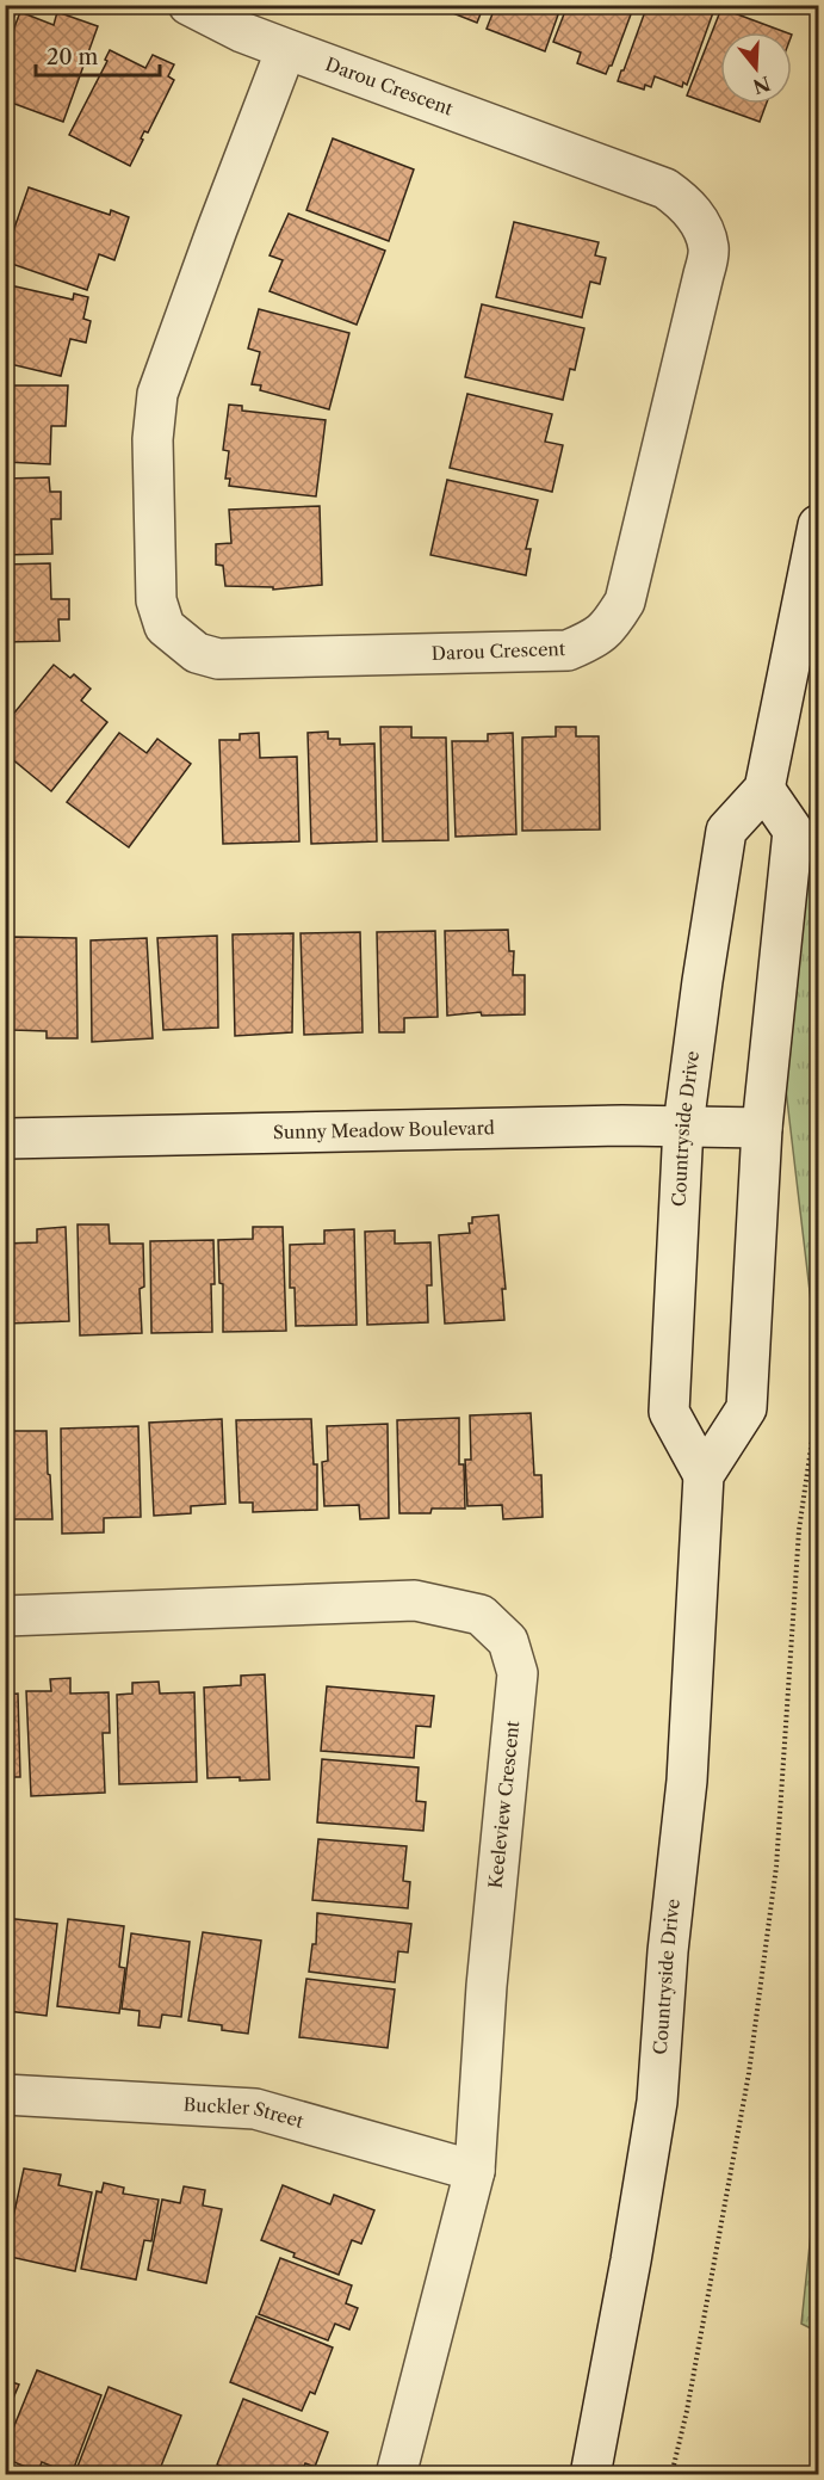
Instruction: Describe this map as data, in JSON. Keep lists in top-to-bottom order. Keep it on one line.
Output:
{"streets":{"street":["Darou Crescent","Countryside Drive","Sunny Meadow Boulevard","Keeleview Crescent","Buckler Street"]},"crossings":[["Countryside Drive","Sunny Meadow Boulevard"],["Keeleview Crescent","Buckler Street"]],"scale_bar":"20 m","north":"bottom"}
